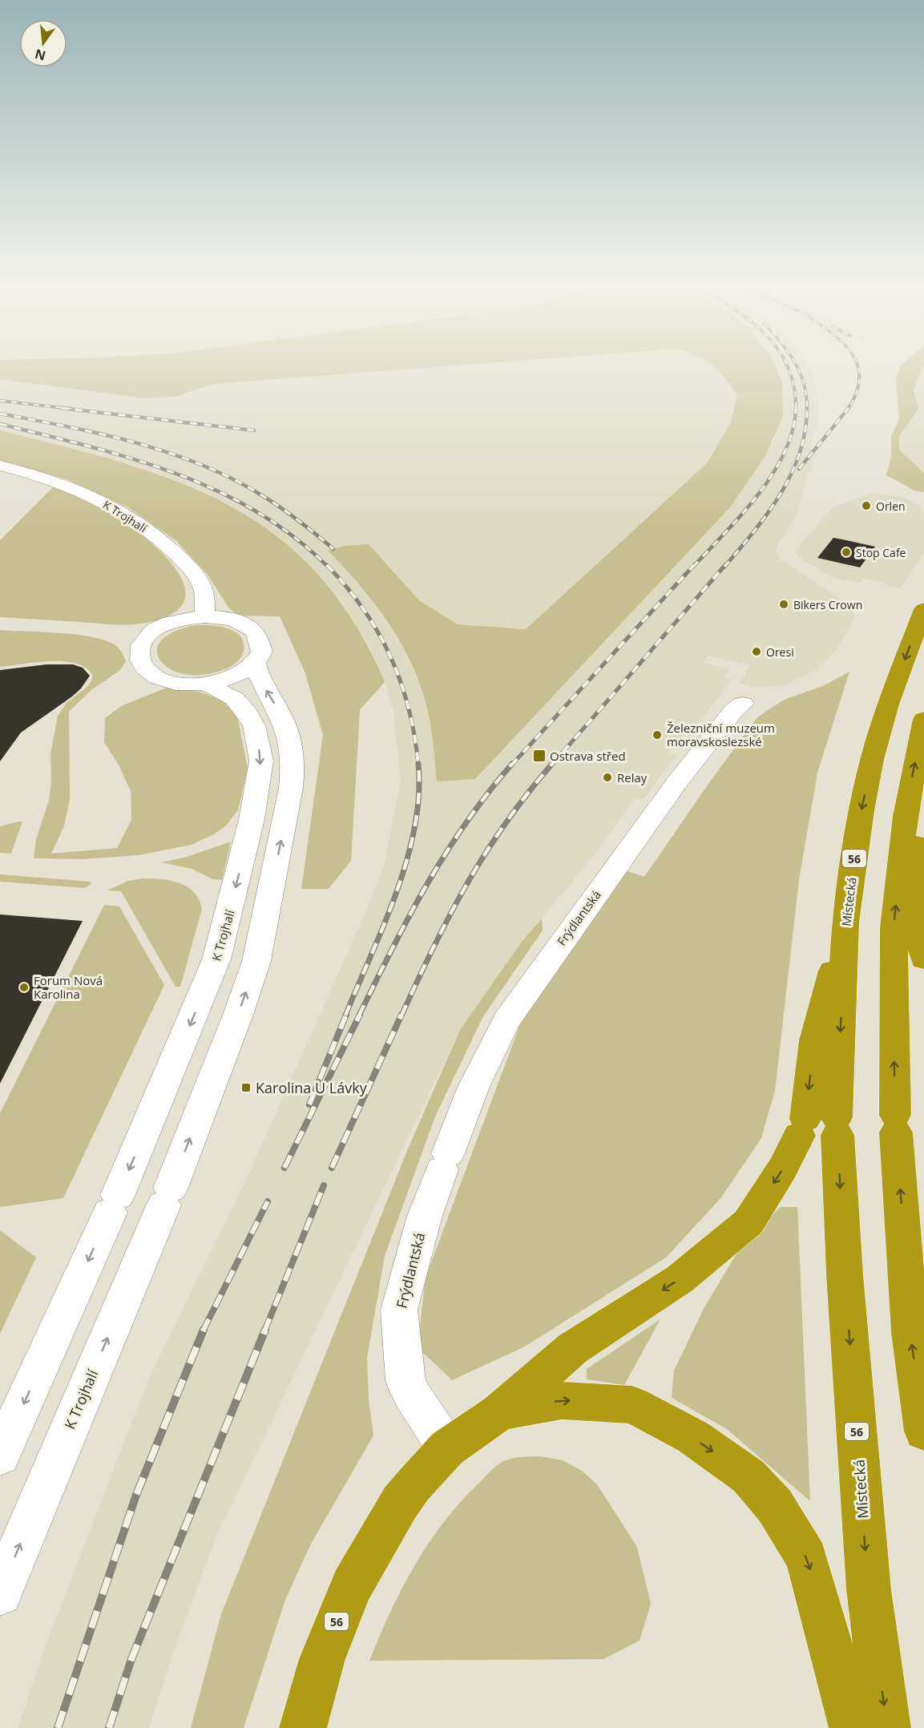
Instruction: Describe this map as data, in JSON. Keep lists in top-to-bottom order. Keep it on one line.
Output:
{"streets":{"highway":["56","Místecká"],"street":["K Trojhalí","Frýdlantská"]},"crossings":[["56","Místecká"],["56","Frýdlantská"]],"places":{"other":["Orlen","Stop Cafe","Bikers Crown","Oresi","Železniční muzeum moravskoslezské","Relay","Forum Nová Karolina"],"transit":["Ostrava střed","Karolina U Lávky"]},"north":"bottom"}
